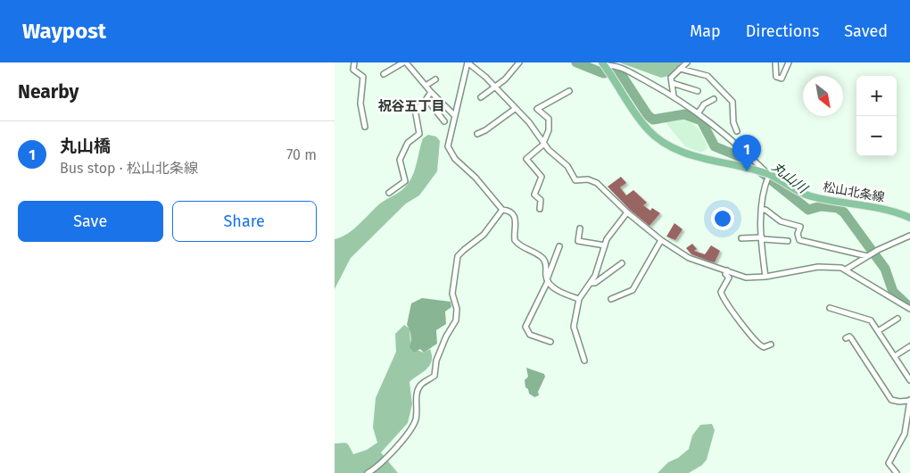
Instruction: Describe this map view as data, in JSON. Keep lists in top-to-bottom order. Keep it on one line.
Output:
{"streets":{"main road":["松山北条線"]},"districts":["祝谷五丁目"],"water":["丸山川"],"north":"bottom right","page":{"header":"Waypost","nav":["Map","Directions","Saved"],"heading":"Nearby","map_buttons":["+","−"],"list":[{"mark":"1","name":"丸山橋","note":"Bus stop · 松山北条線","value":"70 m"}],"pins":"1","buttons":["Save","Share"]}}
